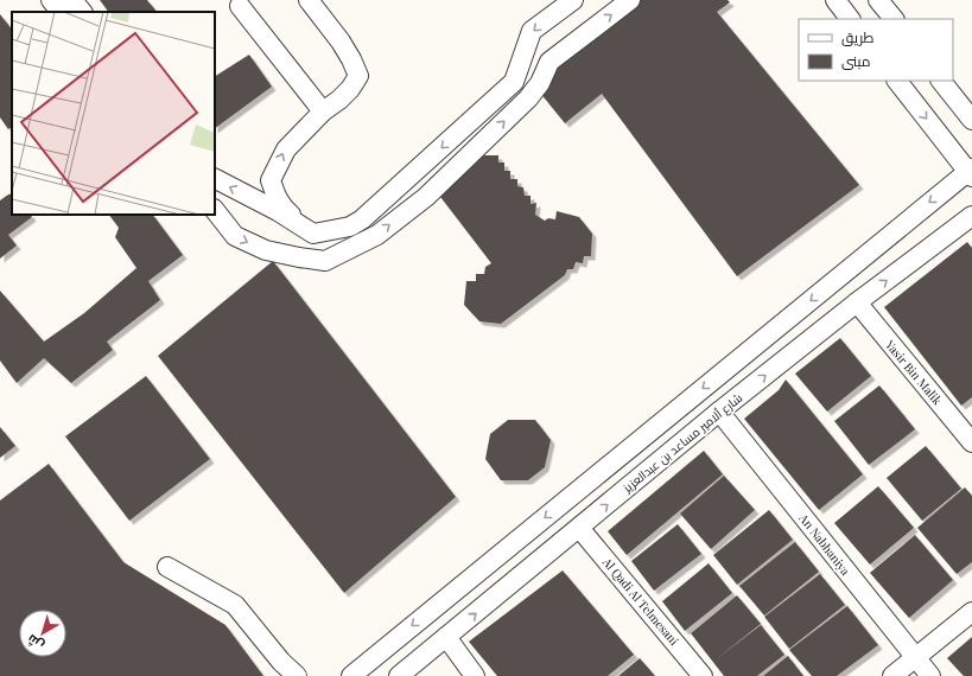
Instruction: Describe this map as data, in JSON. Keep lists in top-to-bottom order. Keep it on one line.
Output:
{"streets":{"street":["Yasir Bin Malik","شارع ألامير مساعد بن عبدالعزيز","An Nabhaniya","Al Qadi Al Telmesani"]},"crossings":[["Yasir Bin Malik","شارع ألامير مساعد بن عبدالعزيز"],["شارع ألامير مساعد بن عبدالعزيز","An Nabhaniya"],["شارع ألامير مساعد بن عبدالعزيز","Al Qadi Al Telmesani"]],"legend":["طريق","مبنى"],"north":"bottom left"}
